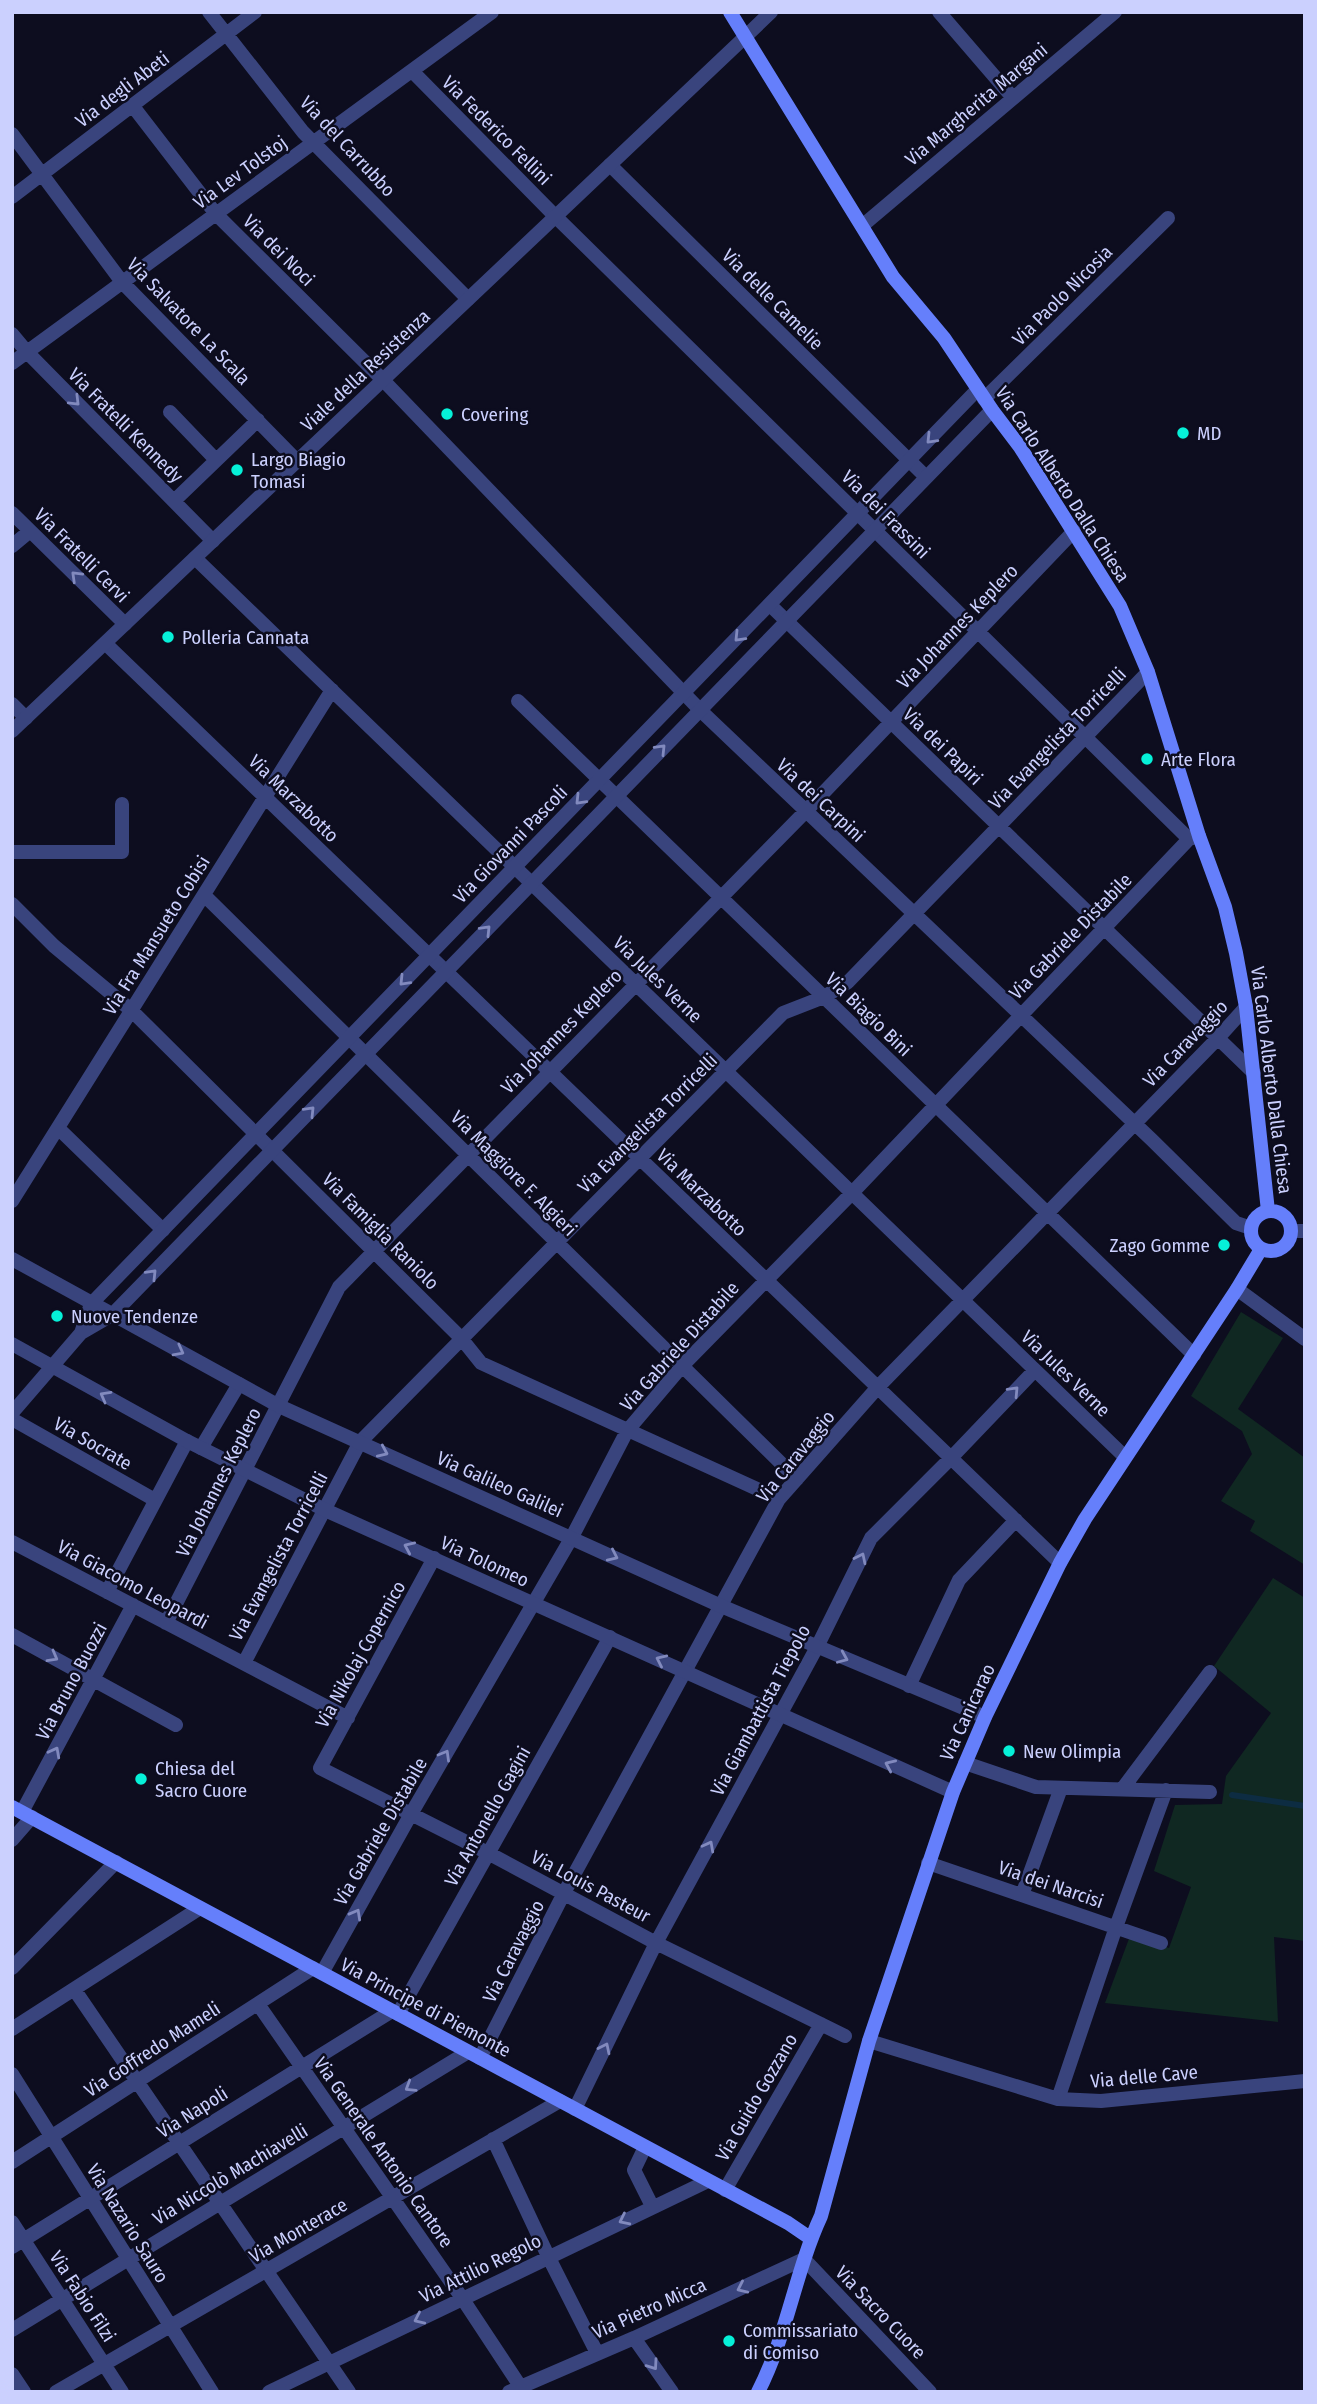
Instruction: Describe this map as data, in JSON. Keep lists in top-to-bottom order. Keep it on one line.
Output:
{"streets":{"main road":["Via Carlo Alberto Dalla Chiesa","Via Canicarao","Via Principe di Piemonte"],"street":["Via degli Abeti","Via Margherita Margani","Via Federico Fellini","Via del Carrubbo","Via Lev Tolstoj","Via dei Noci","Via Paolo Nicosia","Via delle Camelie","Via Salvatore La Scala","Viale della Resistenza","Via Fratelli Kennedy","Via dei Frassini","Via Fratelli Cervi","Via Johannes Keplero","Via Evangelista Torricelli","Via dei Papiri","Via Marzabotto","Via dei Carpini","Via Giovanni Pascoli","Via Fra Mansueto Cobisi","Via Gabriele Distabile","Via Jules Verne","Via Biagio Bini","Via Caravaggio","Via Maggiore F. Algieri","Via Famiglia Raniolo","Via Socrate","Via Galileo Galilei","Via Tolomeo","Via Giacomo Leopardi","Via Nikolaj Copernico","Via Bruno Buozzi","Via Giambattista Tiepolo","Via Antonello Gagini","Via dei Narcisi","Via Louis Pasteur","Via Goffredo Mameli","Via delle Cave","Via Guido Gozzano","Via Napoli","Via Generale Antonio Cantore","Via Niccolò Machiavelli","Via Nazario Sauro","Via Monterace","Via Attilio Regolo","Via Fabio Filzi","Via Pietro Micca","Via Sacro Cuore"]},"crossings":[["Via degli Abeti","Via del Carrubbo"],["Via degli Abeti","Via dei Noci"],["Via degli Abeti","Via Salvatore La Scala"],["Via Margherita Margani","Via Carlo Alberto Dalla Chiesa"],["Via Federico Fellini","Via Lev Tolstoj"],["Via Federico Fellini","Viale della Resistenza"],["Via Federico Fellini","Via dei Frassini"],["Via del Carrubbo","Via Lev Tolstoj"],["Via del Carrubbo","Viale della Resistenza"],["Via Lev Tolstoj","Via dei Noci"],["Via Lev Tolstoj","Via Salvatore La Scala"],["Via Lev Tolstoj","Via Fratelli Kennedy"],["Via dei Noci","Viale della Resistenza"],["Via dei Noci","Via dei Carpini"],["Via Paolo Nicosia","Via Carlo Alberto Dalla Chiesa"],["Via Paolo Nicosia","Via Giovanni Pascoli"],["Via delle Camelie","Viale della Resistenza"],["Via delle Camelie","Via Giovanni Pascoli"],["Via Salvatore La Scala","Viale della Resistenza"],["Viale della Resistenza","Via Fratelli Kennedy"],["Viale della Resistenza","Via Carlo Alberto Dalla Chiesa"],["Viale della Resistenza","Via dei Frassini"],["Viale della Resistenza","Via Fratelli Cervi"],["Viale della Resistenza","Via Marzabotto"],["Viale della Resistenza","Via dei Carpini"],["Viale della Resistenza","Via Jules Verne"],["Via Carlo Alberto Dalla Chiesa","Via dei Frassini"],["Via Carlo Alberto Dalla Chiesa","Via Johannes Keplero"],["Via Carlo Alberto Dalla Chiesa","Via Evangelista Torricelli"],["Via Carlo Alberto Dalla Chiesa","Via dei Papiri"],["Via Carlo Alberto Dalla Chiesa","Via dei Carpini"],["Via Carlo Alberto Dalla Chiesa","Via Giovanni Pascoli"],["Via Carlo Alberto Dalla Chiesa","Via Gabriele Distabile"],["Via Carlo Alberto Dalla Chiesa","Via Caravaggio"],["Via Carlo Alberto Dalla Chiesa","Via Canicarao"],["Via dei Frassini","Via Johannes Keplero"],["Via dei Frassini","Via Evangelista Torricelli"],["Via dei Frassini","Via Giovanni Pascoli"],["Via dei Frassini","Via Gabriele Distabile"],["Via Johannes Keplero","Via dei Papiri"],["Via Johannes Keplero","Via Marzabotto"],["Via Johannes Keplero","Via dei Carpini"],["Via Johannes Keplero","Via Jules Verne"],["Via Johannes Keplero","Via Biagio Bini"],["Via Johannes Keplero","Via Maggiore F. Algieri"],["Via Johannes Keplero","Via Famiglia Raniolo"],["Via Johannes Keplero","Via Galileo Galilei"],["Via Johannes Keplero","Via Tolomeo"],["Via Johannes Keplero","Via Giacomo Leopardi"],["Via Evangelista Torricelli","Via dei Papiri"],["Via Evangelista Torricelli","Via Marzabotto"],["Via Evangelista Torricelli","Via dei Carpini"],["Via Evangelista Torricelli","Via Jules Verne"],["Via Evangelista Torricelli","Via Biagio Bini"],["Via Evangelista Torricelli","Via Maggiore F. Algieri"],["Via Evangelista Torricelli","Via Famiglia Raniolo"],["Via Evangelista Torricelli","Via Galileo Galilei"],["Via Evangelista Torricelli","Via Tolomeo"],["Via Evangelista Torricelli","Via Giacomo Leopardi"],["Via dei Papiri","Via Giovanni Pascoli"],["Via dei Papiri","Via Gabriele Distabile"],["Via dei Papiri","Via Caravaggio"],["Via Marzabotto","Via Giovanni Pascoli"],["Via Marzabotto","Via Fra Mansueto Cobisi"],["Via Marzabotto","Via Gabriele Distabile"],["Via Marzabotto","Via Caravaggio"],["Via Marzabotto","Via Giambattista Tiepolo"],["Via Marzabotto","Via Canicarao"],["Via dei Carpini","Via Giovanni Pascoli"],["Via dei Carpini","Via Gabriele Distabile"],["Via dei Carpini","Via Caravaggio"],["Via dei Carpini","Via Canicarao"],["Via Giovanni Pascoli","Via Jules Verne"],["Via Giovanni Pascoli","Via Biagio Bini"],["Via Giovanni Pascoli","Via Maggiore F. Algieri"],["Via Giovanni Pascoli","Via Famiglia Raniolo"],["Via Giovanni Pascoli","Via Galileo Galilei"],["Via Giovanni Pascoli","Via Tolomeo"],["Via Fra Mansueto Cobisi","Via Jules Verne"],["Via Fra Mansueto Cobisi","Via Maggiore F. Algieri"],["Via Fra Mansueto Cobisi","Via Famiglia Raniolo"],["Via Gabriele Distabile","Via Jules Verne"],["Via Gabriele Distabile","Via Biagio Bini"],["Via Gabriele Distabile","Via Maggiore F. Algieri"],["Via Gabriele Distabile","Via Famiglia Raniolo"],["Via Gabriele Distabile","Via Galileo Galilei"],["Via Gabriele Distabile","Via Tolomeo"],["Via Gabriele Distabile","Via Louis Pasteur"],["Via Gabriele Distabile","Via Principe di Piemonte"],["Via Gabriele Distabile","Via Goffredo Mameli"],["Via Jules Verne","Via Caravaggio"],["Via Jules Verne","Via Giambattista Tiepolo"],["Via Jules Verne","Via Canicarao"],["Via Biagio Bini","Via Caravaggio"],["Via Biagio Bini","Via Canicarao"],["Via Caravaggio","Via Maggiore F. Algieri"],["Via Caravaggio","Via Famiglia Raniolo"],["Via Caravaggio","Via Galileo Galilei"],["Via Caravaggio","Via Tolomeo"],["Via Caravaggio","Via Louis Pasteur"],["Via Caravaggio","Via Principe di Piemonte"],["Via Caravaggio","Via Niccolò Machiavelli"],["Via Galileo Galilei","Via Giambattista Tiepolo"],["Via Galileo Galilei","Via Canicarao"],["Via Tolomeo","Via Nikolaj Copernico"],["Via Tolomeo","Via Giambattista Tiepolo"],["Via Tolomeo","Via Canicarao"],["Via Tolomeo","Via Antonello Gagini"],["Via Giacomo Leopardi","Via Nikolaj Copernico"],["Via Giacomo Leopardi","Via Bruno Buozzi"],["Via Nikolaj Copernico","Via Louis Pasteur"],["Via Bruno Buozzi","Via Principe di Piemonte"],["Via Giambattista Tiepolo","Via Louis Pasteur"],["Via Giambattista Tiepolo","Via Principe di Piemonte"],["Via Canicarao","Via dei Narcisi"],["Via Canicarao","Via Principe di Piemonte"],["Via Canicarao","Via delle Cave"],["Via Canicarao","Via Pietro Micca"],["Via Canicarao","Via Sacro Cuore"],["Via Antonello Gagini","Via Louis Pasteur"],["Via Antonello Gagini","Via Principe di Piemonte"],["Via Antonello Gagini","Via Napoli"],["Via Louis Pasteur","Via Guido Gozzano"],["Via Principe di Piemonte","Via Goffredo Mameli"],["Via Principe di Piemonte","Via Guido Gozzano"],["Via Principe di Piemonte","Via Napoli"],["Via Principe di Piemonte","Via Niccolò Machiavelli"],["Via Principe di Piemonte","Via Monterace"],["Via Principe di Piemonte","Via Attilio Regolo"],["Via Goffredo Mameli","Via Generale Antonio Cantore"],["Via Goffredo Mameli","Via Nazario Sauro"],["Via Napoli","Via Generale Antonio Cantore"],["Via Napoli","Via Nazario Sauro"],["Via Napoli","Via Fabio Filzi"],["Via Generale Antonio Cantore","Via Niccolò Machiavelli"],["Via Generale Antonio Cantore","Via Monterace"],["Via Generale Antonio Cantore","Via Attilio Regolo"],["Via Generale Antonio Cantore","Via Pietro Micca"],["Via Niccolò Machiavelli","Via Nazario Sauro"],["Via Niccolò Machiavelli","Via Fabio Filzi"],["Via Nazario Sauro","Via Monterace"],["Via Monterace","Via Fabio Filzi"],["Via Pietro Micca","Via Sacro Cuore"]],"one_way":["Via Fratelli Cervi","Via Galileo Galilei","Via Tolomeo","Via Bruno Buozzi","Via Giambattista Tiepolo","Via Attilio Regolo","Via Pietro Micca"],"places":["Covering","MD","Largo Biagio Tomasi","Polleria Cannata","Arte Flora","Zago Gomme","Nuove Tendenze","New Olimpia","Chiesa del Sacro Cuore","Commissariato di Comiso"]}
